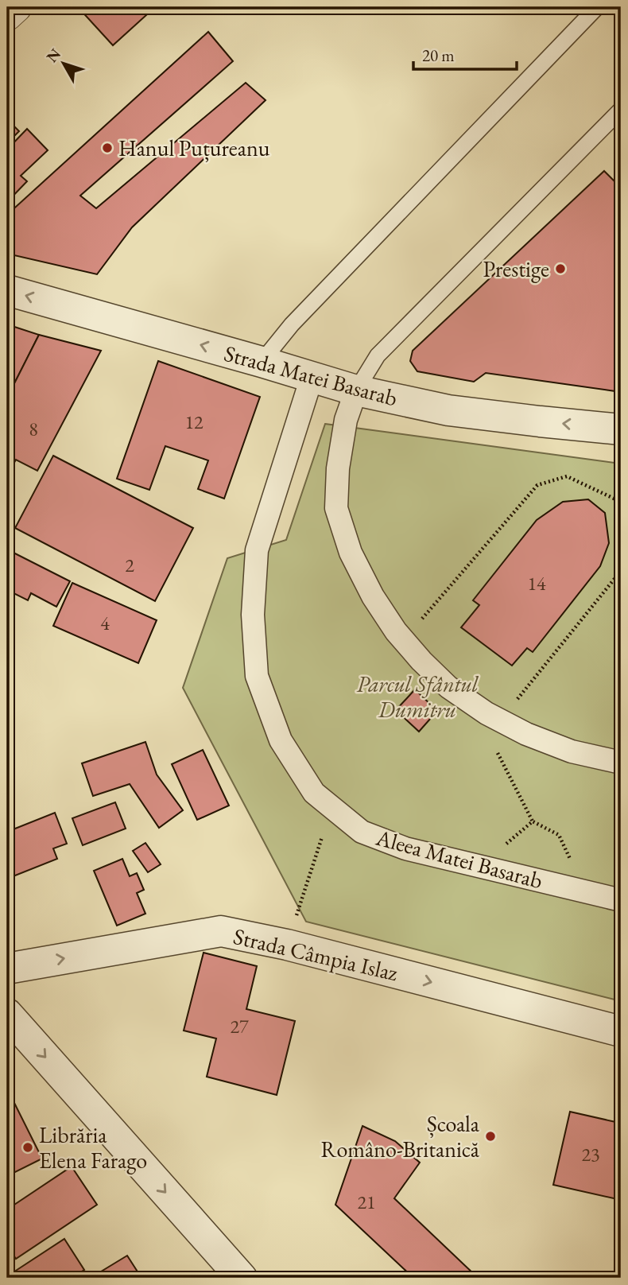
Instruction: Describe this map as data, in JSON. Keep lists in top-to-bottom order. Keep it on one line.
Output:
{"streets":{"street":["Strada Matei Basarab","Aleea Matei Basarab","Strada Câmpia Islaz"]},"crossings":[["Strada Matei Basarab","Aleea Matei Basarab"]],"one_way":["Strada Matei Basarab","Strada Câmpia Islaz"],"parks":["Parcul Sfântul Dumitru"],"places":["Hanul Puțureanu","Prestige","Școala Româno-Britanică","Librăria Elena Farago"],"house_numbers":["12","8","2","14","4","27","23","21"],"scale_bar":"20 m","north":"top left"}
